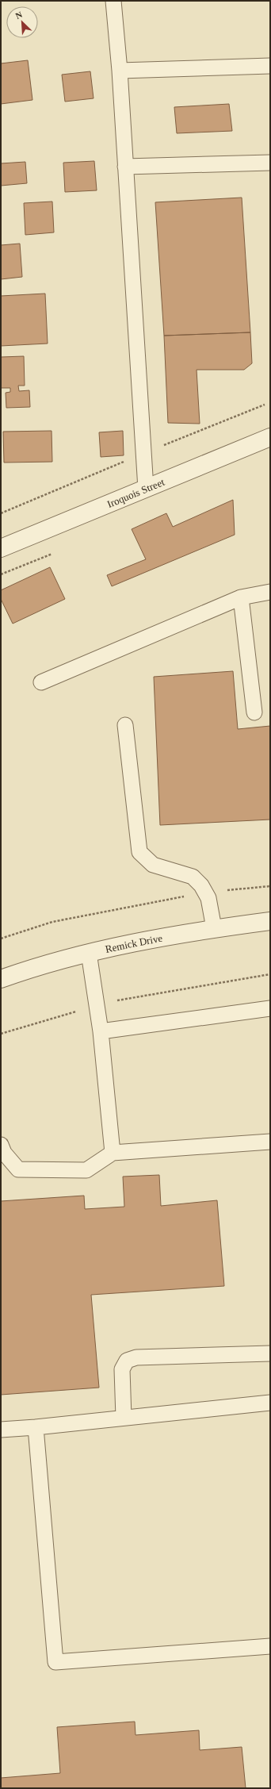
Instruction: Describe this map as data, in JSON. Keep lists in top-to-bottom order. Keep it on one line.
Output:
{"streets":{"street":["Iroquois Street","Remick Drive"]},"north":"top left"}
